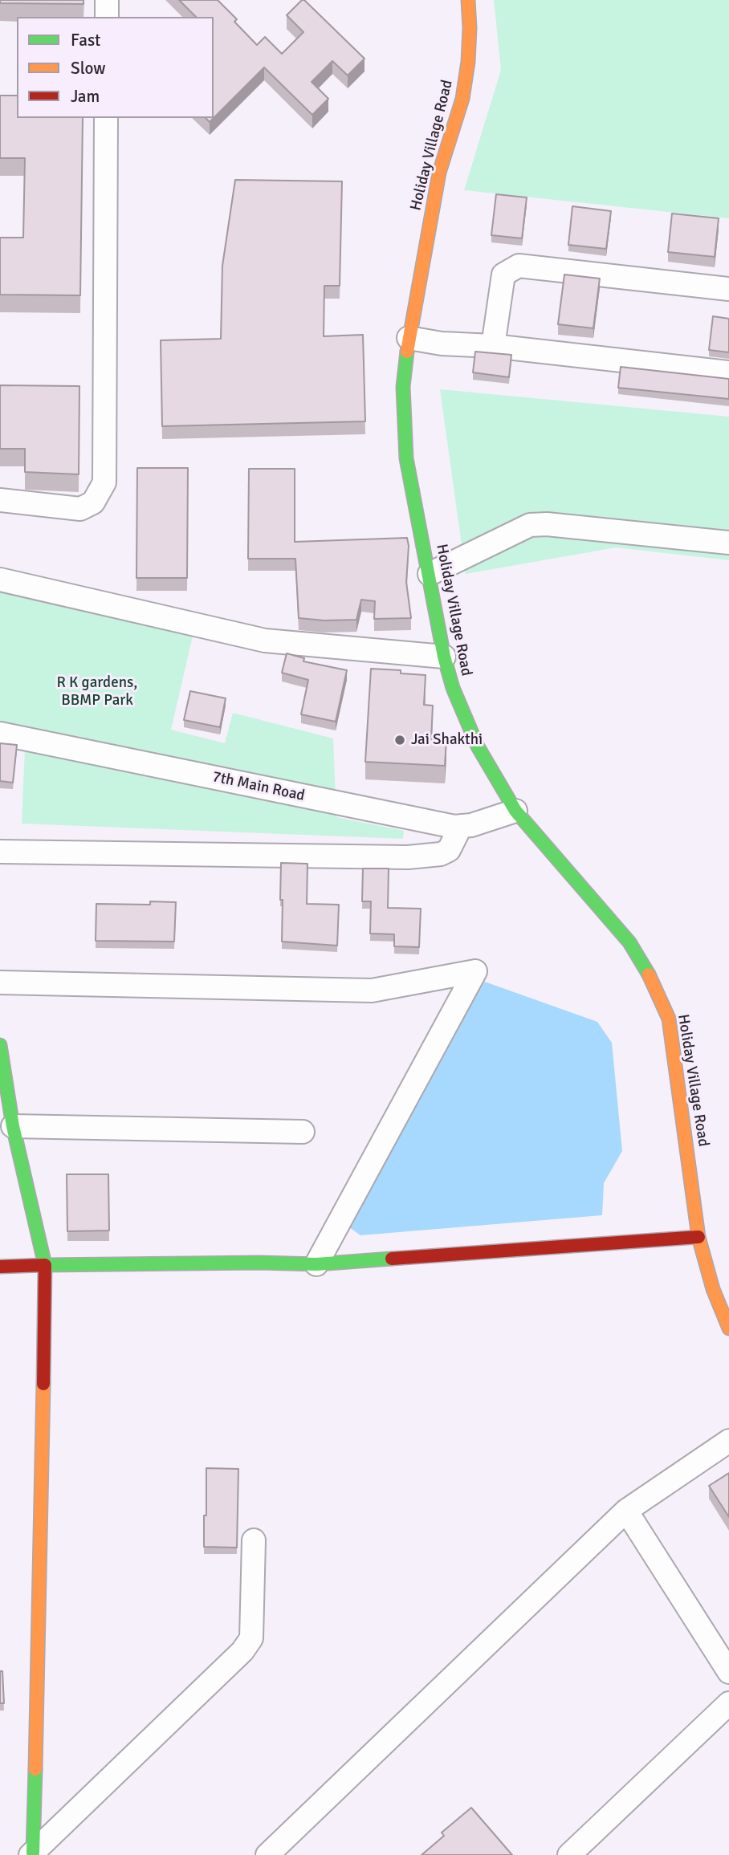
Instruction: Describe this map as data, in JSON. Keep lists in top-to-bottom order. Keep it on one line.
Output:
{"streets":{"street":["Holiday Village Road","7th Main Road"]},"crossings":[["Holiday Village Road","7th Main Road"]],"parks":["R K gardens, BBMP Park"],"places":["Jai Shakthi"],"legend":["Fast","Slow","Jam"]}
